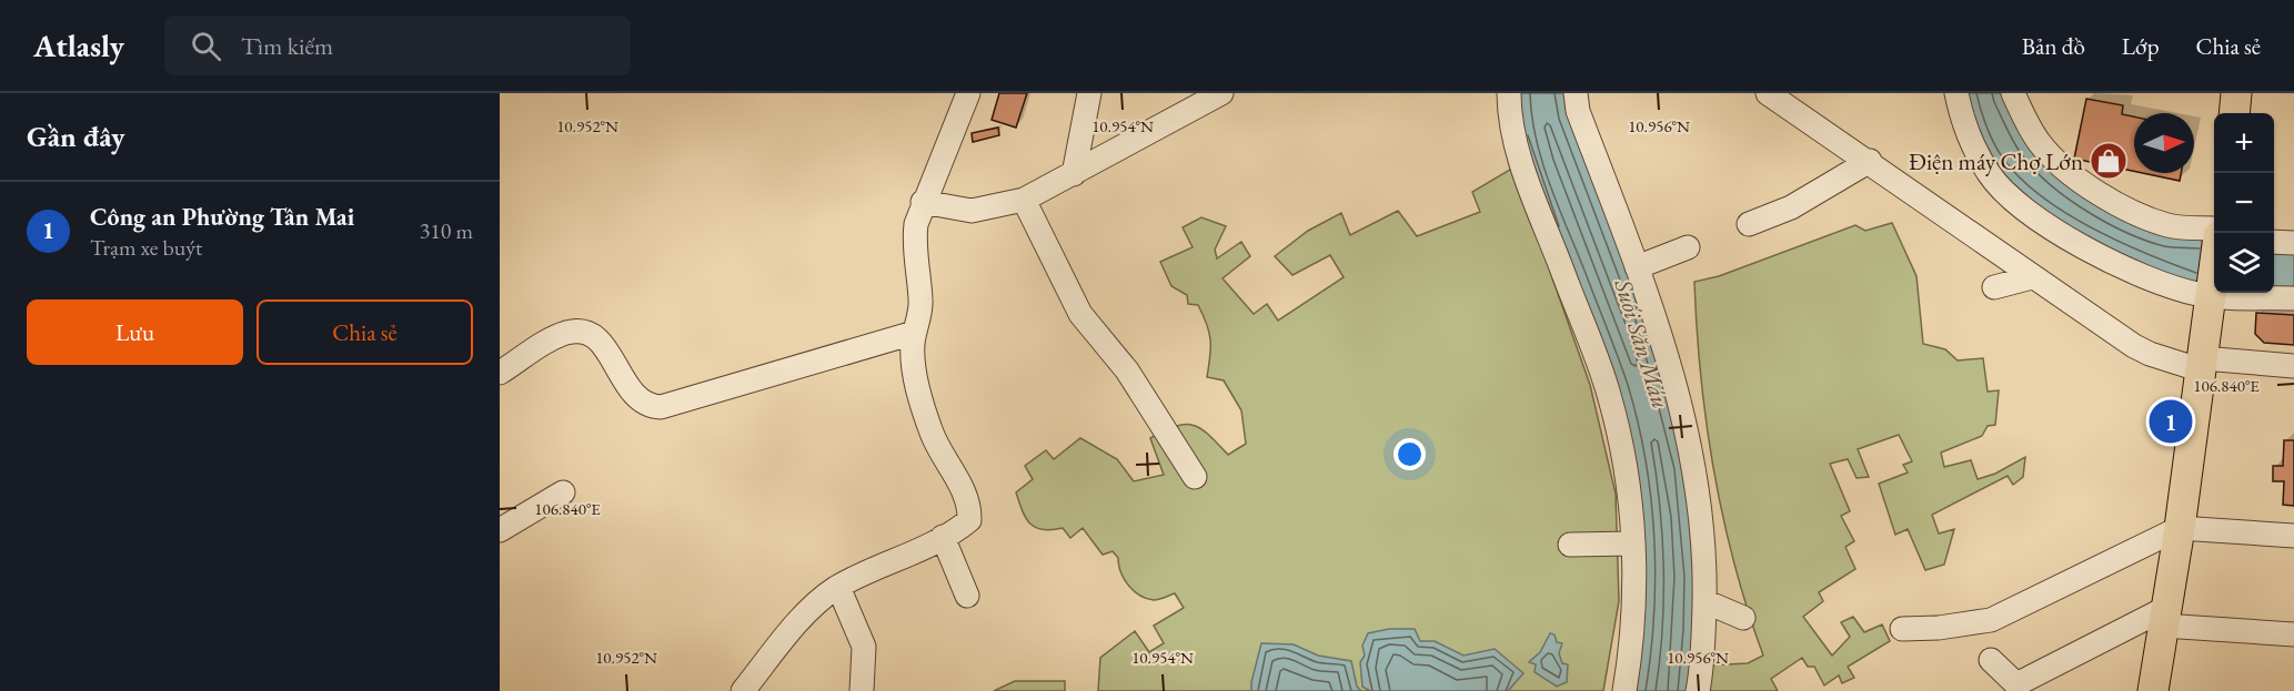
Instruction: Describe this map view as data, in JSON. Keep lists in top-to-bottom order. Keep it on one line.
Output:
{"water":["Suối Săn Máu"],"places":{"shop":["Điện máy Chợ Lớn"]},"north":"right","page":{"header":"Atlasly","search":"Tìm kiếm","nav":["Bản đồ","Lớp","Chia sẻ"],"heading":"Gần đây","map_buttons":["+","−"],"list":[{"mark":"1","name":"Công an Phường Tân Mai","note":"Trạm xe buýt","value":"310 m"}],"buttons":["Lưu","Chia sẻ"],"pins":"1"},"coordinates":["10.952°N","10.954°N","10.956°N","106.840°E"]}
